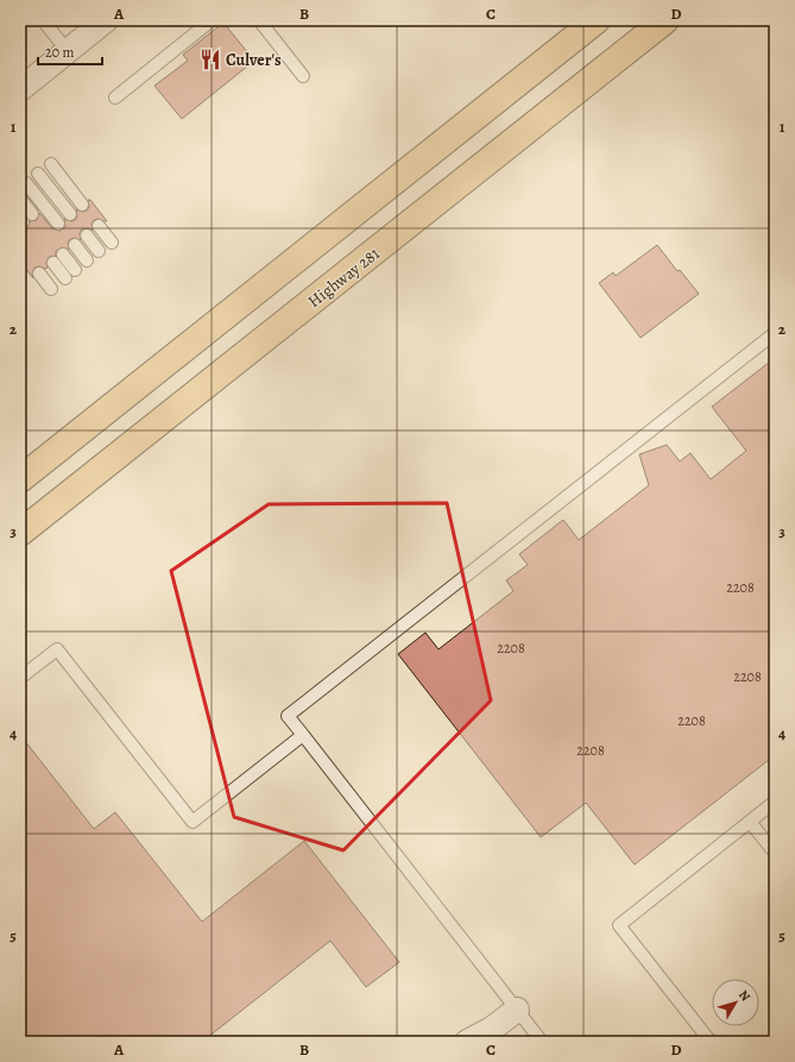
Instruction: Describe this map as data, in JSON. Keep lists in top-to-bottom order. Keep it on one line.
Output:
{"streets":{"highway":["Highway 281"]},"places":{"restaurant":["Culver's"]},"house_numbers":["2208","2208","2208","2208","2208"],"scale_bar":"20 m","north":"top right","grid":{"columns":["A","B","C","D"],"rows":["1","2","3","4","5"]}}
